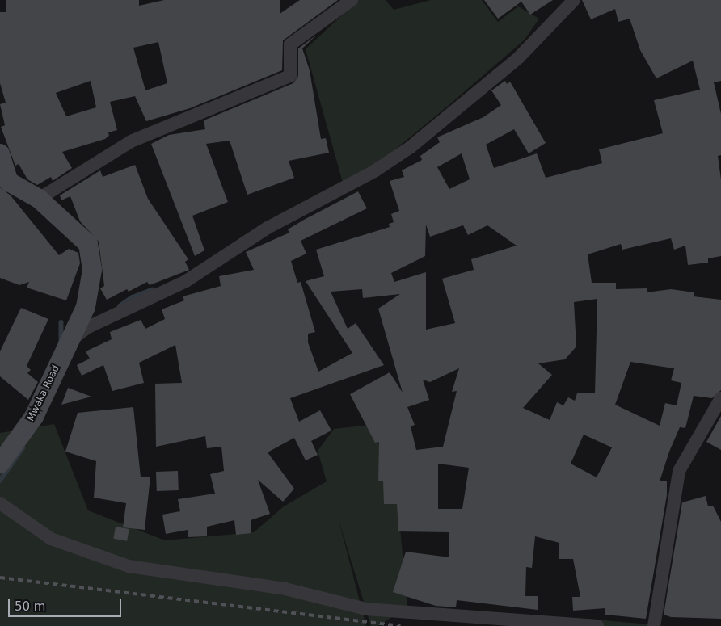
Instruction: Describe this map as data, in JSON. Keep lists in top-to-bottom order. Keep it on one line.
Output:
{"streets":{"street":["Mwaka Road"]},"scale_bar":"50 m"}
